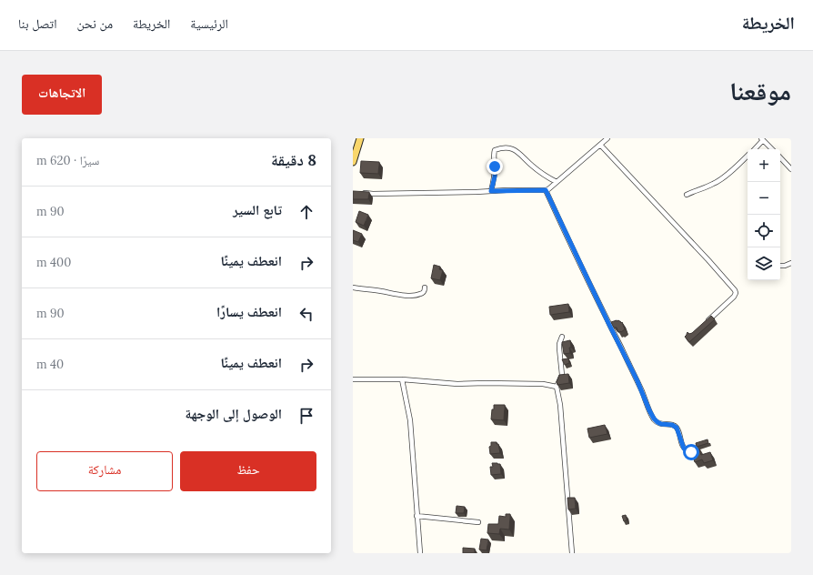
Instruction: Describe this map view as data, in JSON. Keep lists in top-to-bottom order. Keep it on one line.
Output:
{"page":{"header":"الخريطة","nav":["الرئيسية","الخريطة","من نحن","اتصل بنا"],"title":"موقعنا","buttons":["الاتجاهات",["حفظ","مشاركة"]],"heading":["8 دقيقة","سيرًا · 620 m"],"map_buttons":["+","−"],"list":[["تابع السير","90 m"],["انعطف يمينًا","400 m"],["انعطف يسارًا","90 m"],["انعطف يمينًا","40 m"],"الوصول إلى الوجهة"]}}
